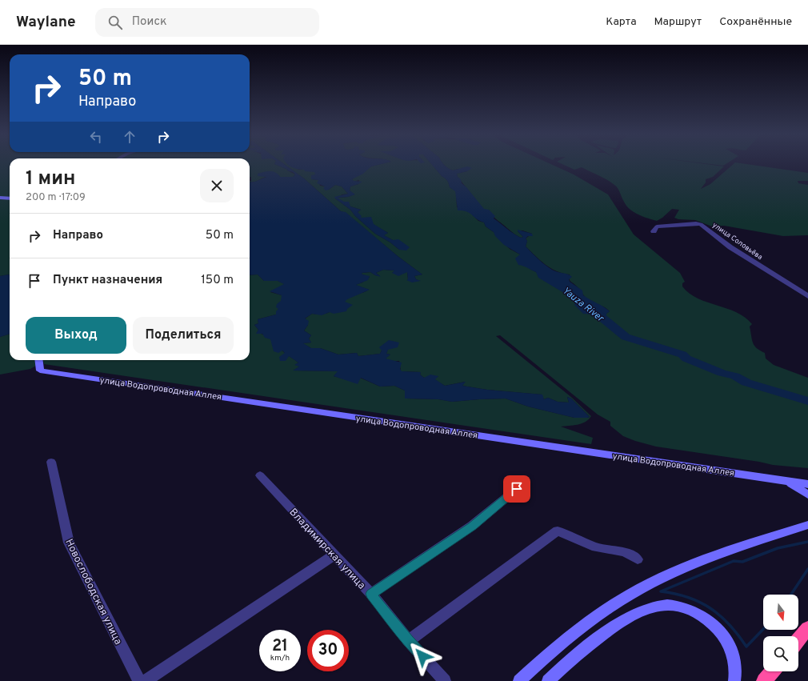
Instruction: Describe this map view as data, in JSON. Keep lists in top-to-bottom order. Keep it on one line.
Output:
{"streets":{"street":["улица Соловьёва","улица Водопроводная Аллея","Владимирская улица","Новослободская улица"]},"water":["Yauza River"],"north":"bottom","page":{"header":"Waylane","search":"Поиск","nav":["Карта","Маршрут","Сохранённые"],"turn":["50 m","Направо"],"heading":["1 мин","200 m · 17:09"],"list":[{"name":"Направо","value":"50 m"},{"name":"Пункт назначения","value":"150 m"}],"buttons":["Выход","Поделиться"],"speed":"21 km/h","limit":"30"}}
